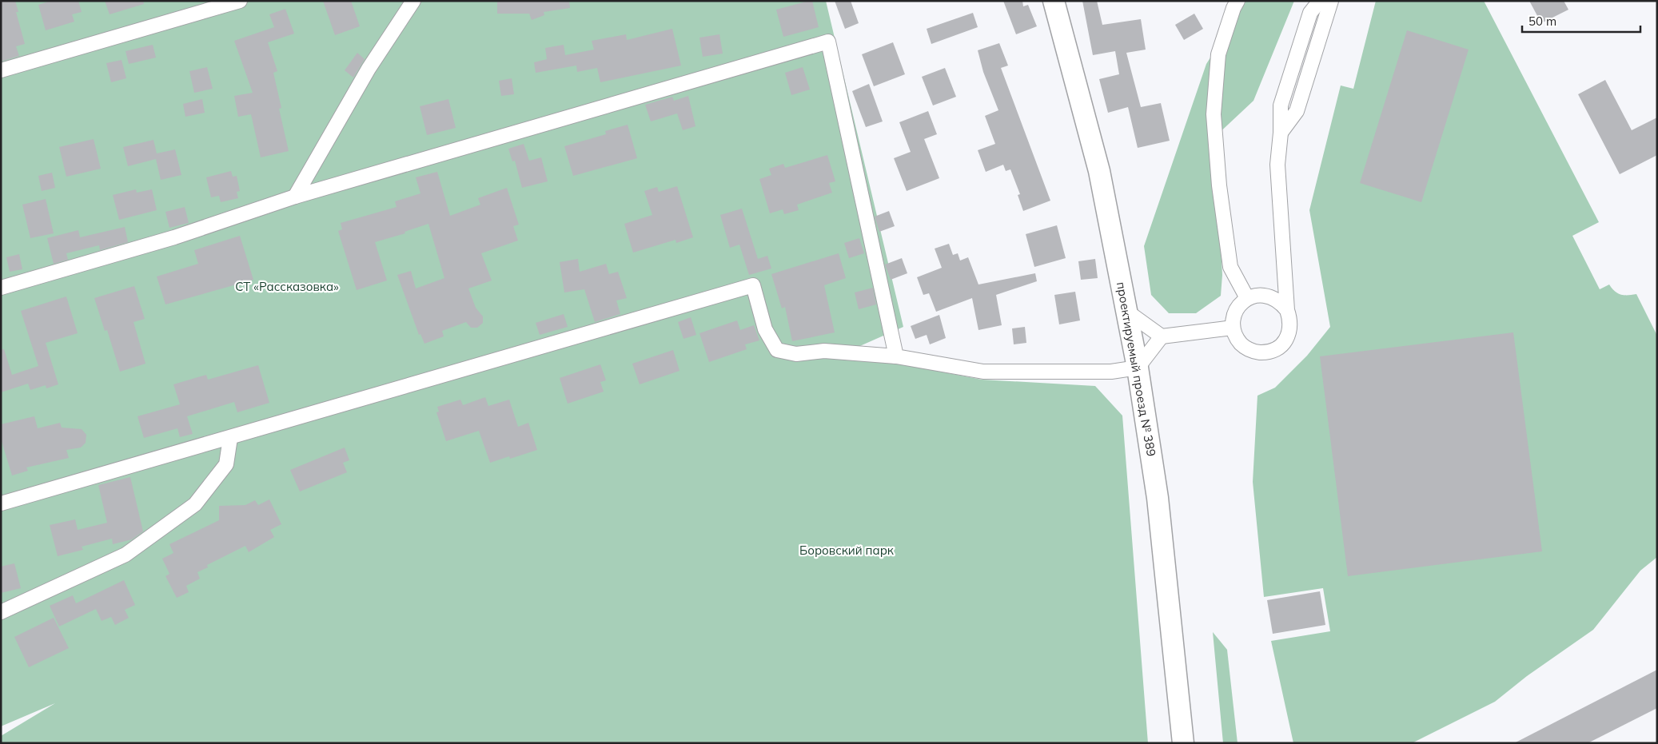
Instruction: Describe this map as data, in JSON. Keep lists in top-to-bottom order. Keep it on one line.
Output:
{"streets":{"main road":["проектируемый проезд № 389"]},"parks":["СТ «Рассказовка»","Боровский парк"],"scale_bar":"50 m"}
